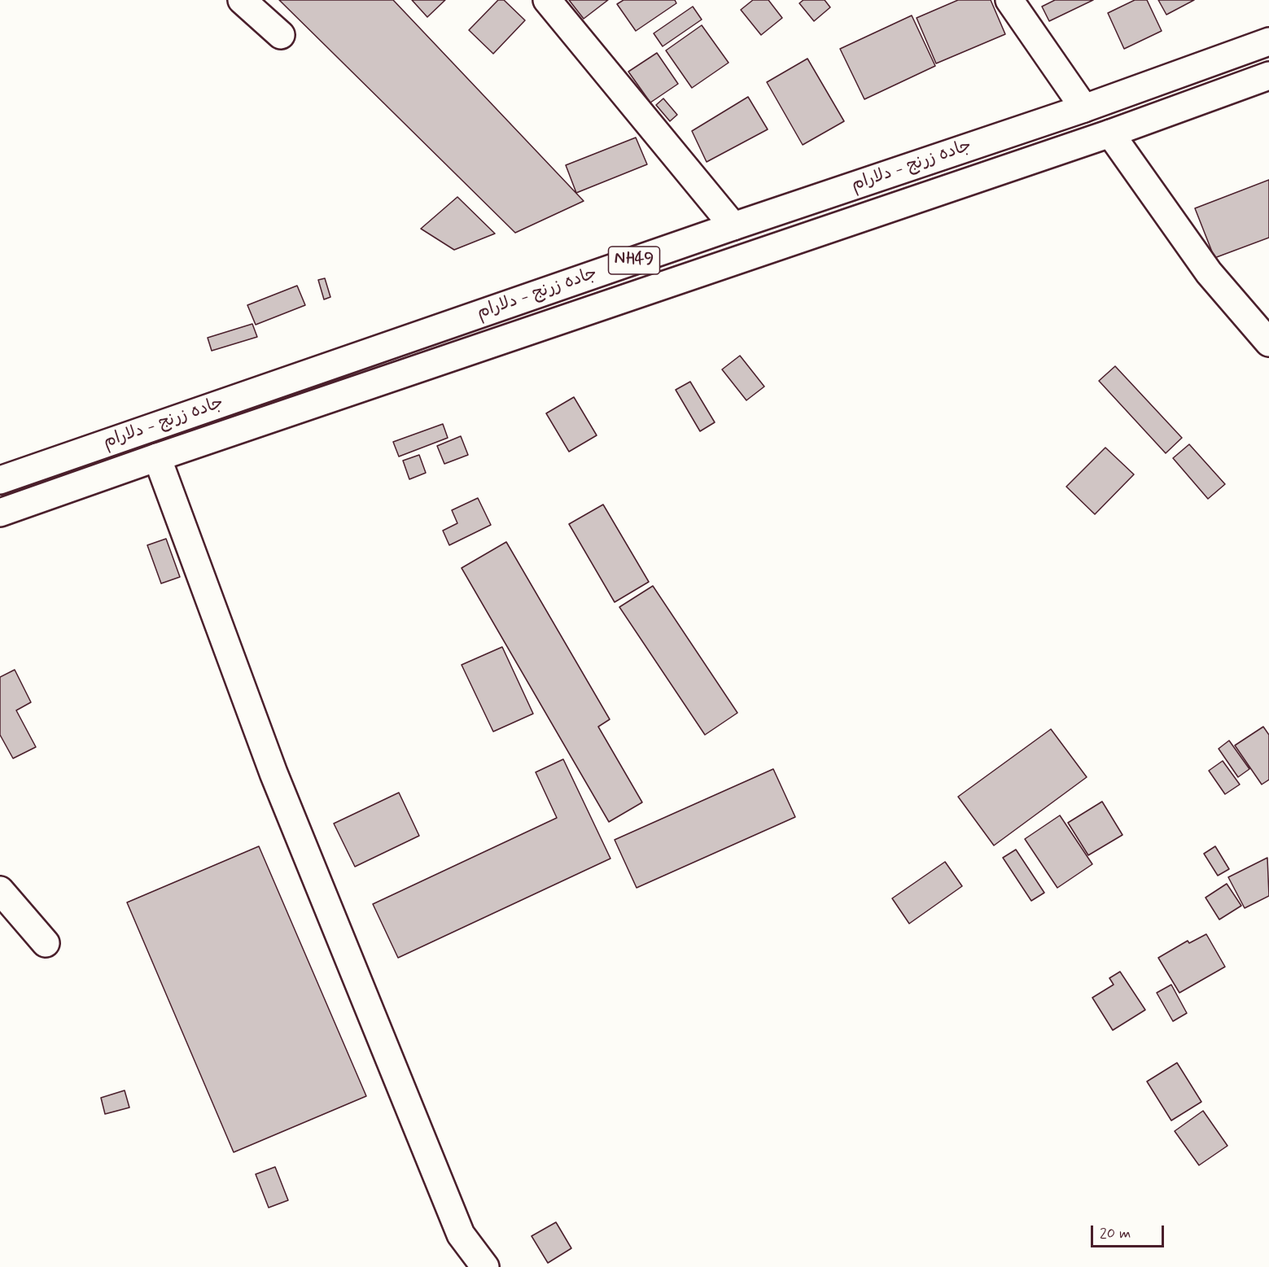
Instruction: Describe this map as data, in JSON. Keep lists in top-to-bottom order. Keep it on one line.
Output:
{"streets":{"main road":["جاده زرنج - دلارام","NH49"]},"scale_bar":"20 m"}
